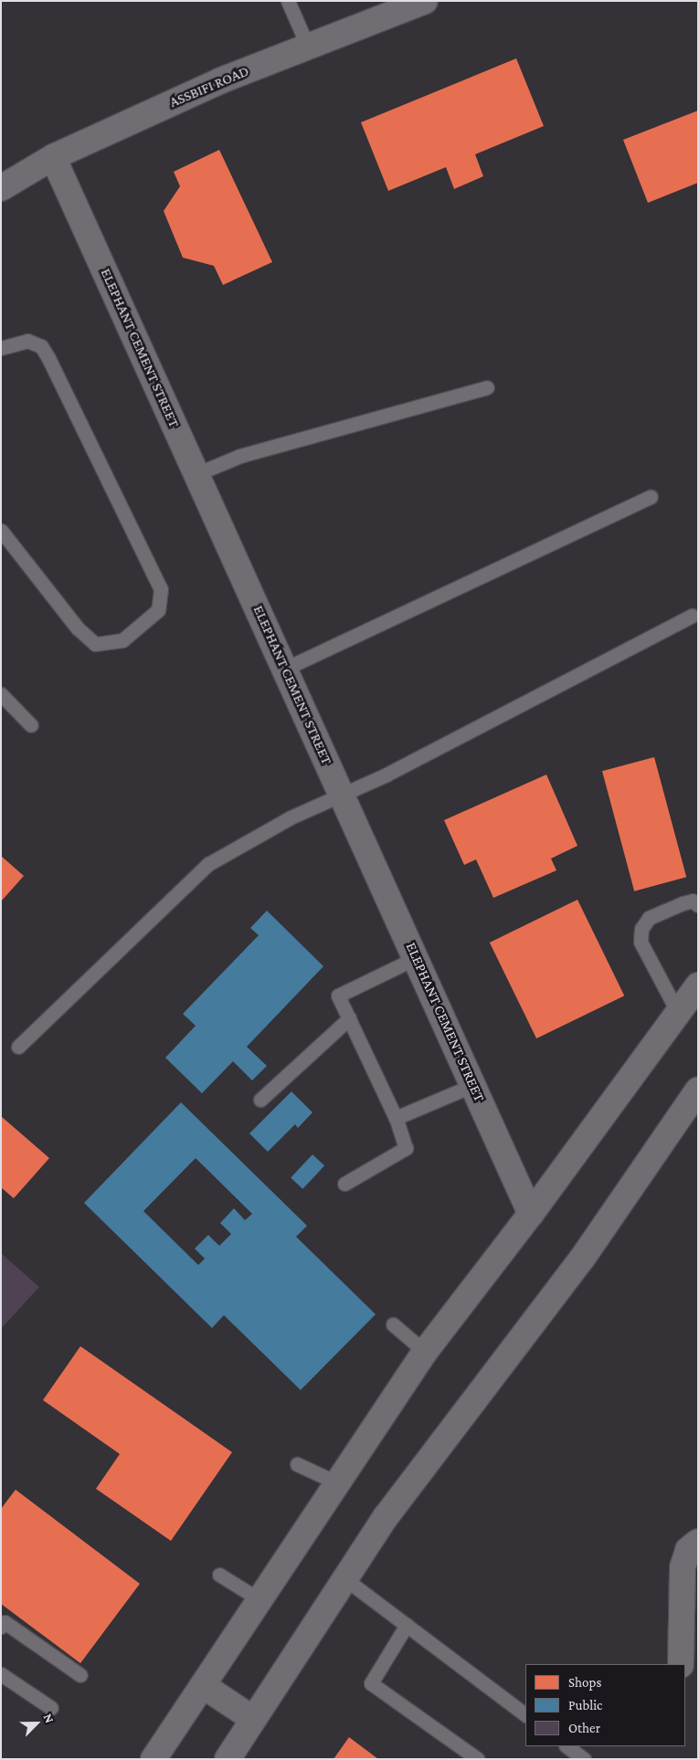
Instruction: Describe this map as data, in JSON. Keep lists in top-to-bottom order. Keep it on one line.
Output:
{"streets":{"street":["ASSBIFI ROAD","ELEPHANT CEMENT STREET"]},"crossings":[["ASSBIFI ROAD","ELEPHANT CEMENT STREET"]],"legend":["Shops","Public","Other"],"north":"top right"}
